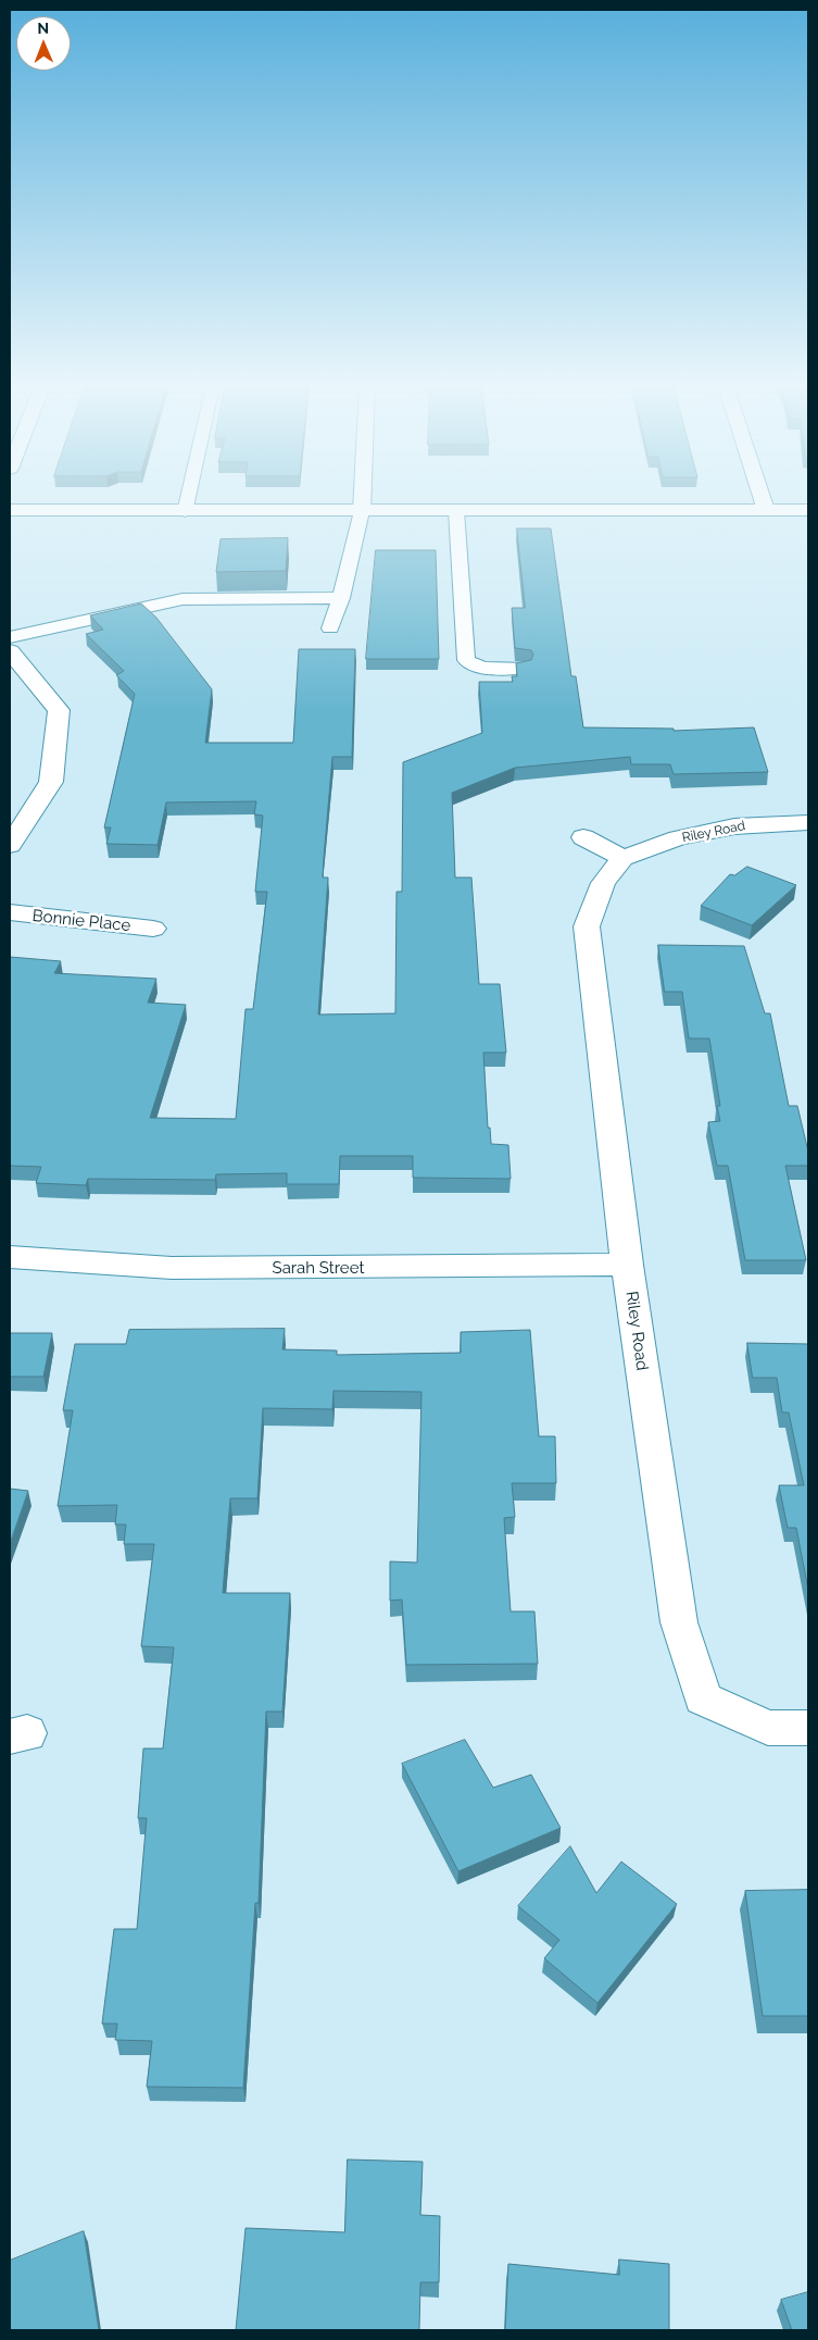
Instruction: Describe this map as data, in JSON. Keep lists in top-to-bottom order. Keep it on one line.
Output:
{"streets":{"street":["Riley Road","Bonnie Place","Sarah Street"]},"crossings":[["Riley Road","Sarah Street"]],"north":"top"}
